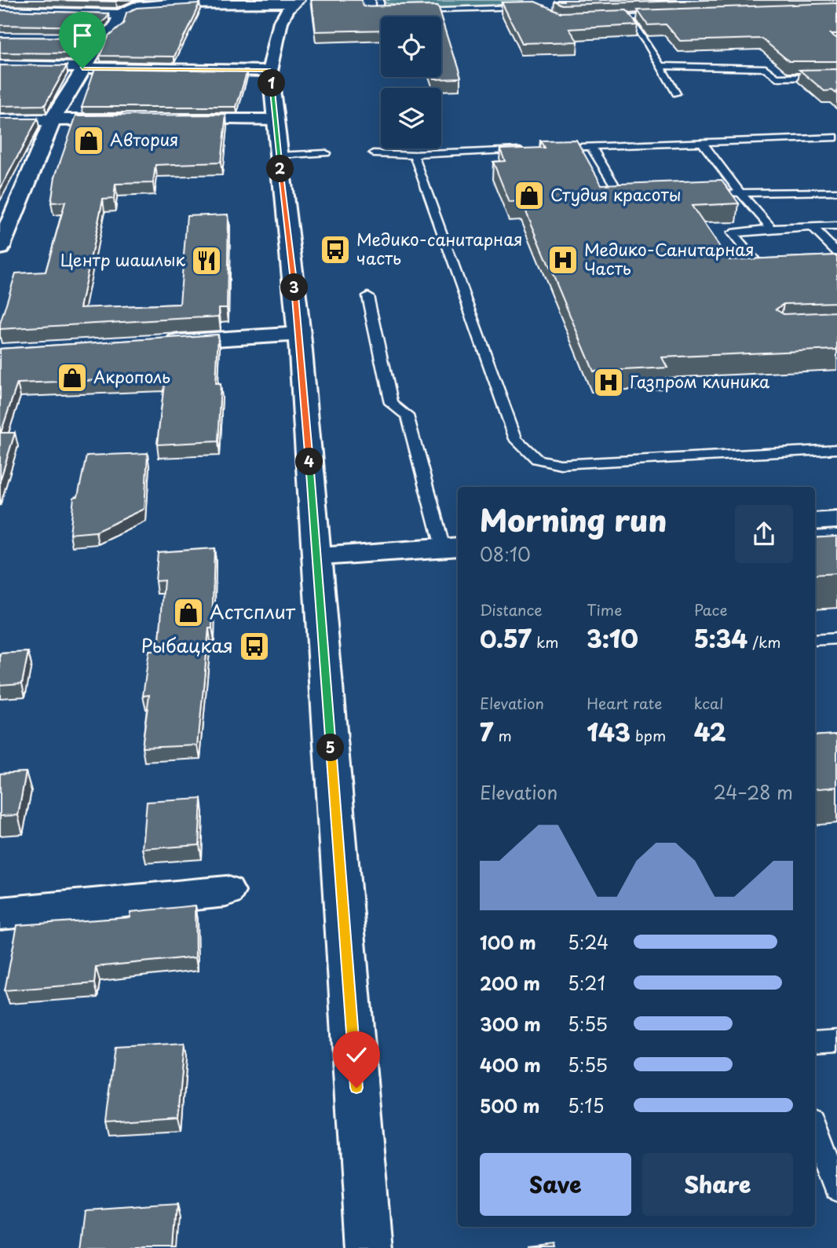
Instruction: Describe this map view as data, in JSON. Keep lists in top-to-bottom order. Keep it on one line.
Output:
{"places":{"shop":["Автория","Студия красоты","Акрополь","Астсплит"],"bus stop":["Медико-санитарная часть","Рыбацкая"],"hospital":["Медико-Санитарная Часть","Газпром клиника"],"restaurant":["Центр шашлык"]},"page":{"pins":["1","2","3","4","5"],"heading":["Morning run","08:10"],"stats":[["Distance","0.57 km"],["Time","3:10"],["Pace","5:34 /km"],["Elevation","7 m"],["Heart rate","143 bpm"],["kcal","42"]],"chart":["Elevation","24–28 m"],"list":[{"name":"100 m","note":"5:24"},{"name":"200 m","note":"5:21"},{"name":"300 m","note":"5:55"},{"name":"400 m","note":"5:55"},{"name":"500 m","note":"5:15"}],"buttons":["Save","Share"]}}
